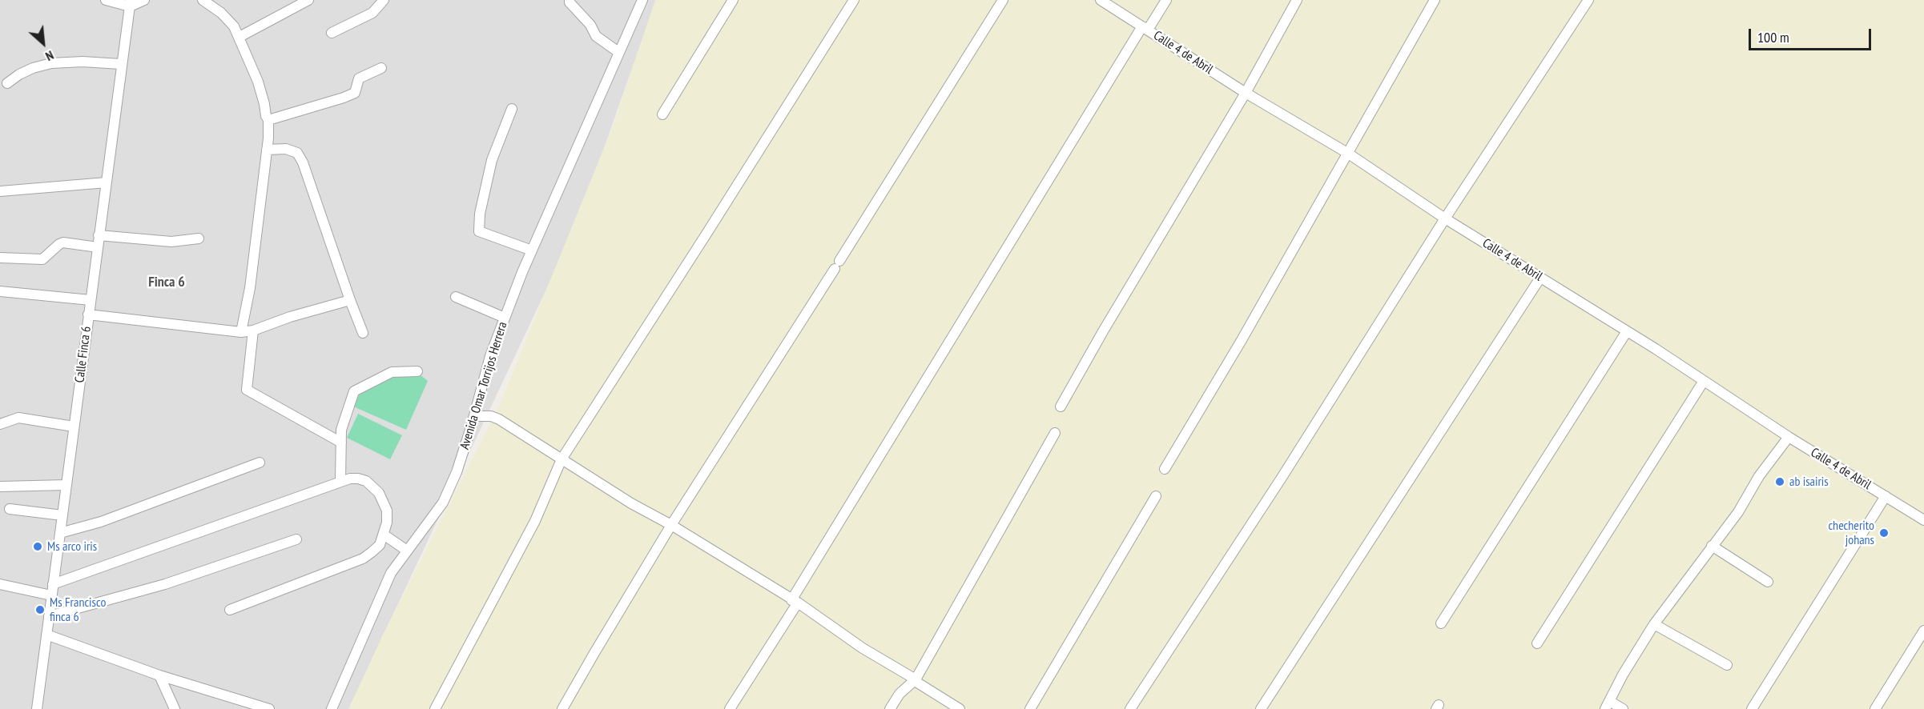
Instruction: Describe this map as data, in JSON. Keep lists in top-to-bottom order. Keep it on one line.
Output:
{"streets":{"street":["Calle 4 de Abril","Calle Finca 6","Avenida Omar Torrijos Herrera"]},"districts":["Finca 6"],"places":["ab isairis","checherito johans","Ms arco iris","Ms Francisco finca 6"],"scale_bar":"100 m","north":"bottom right"}
